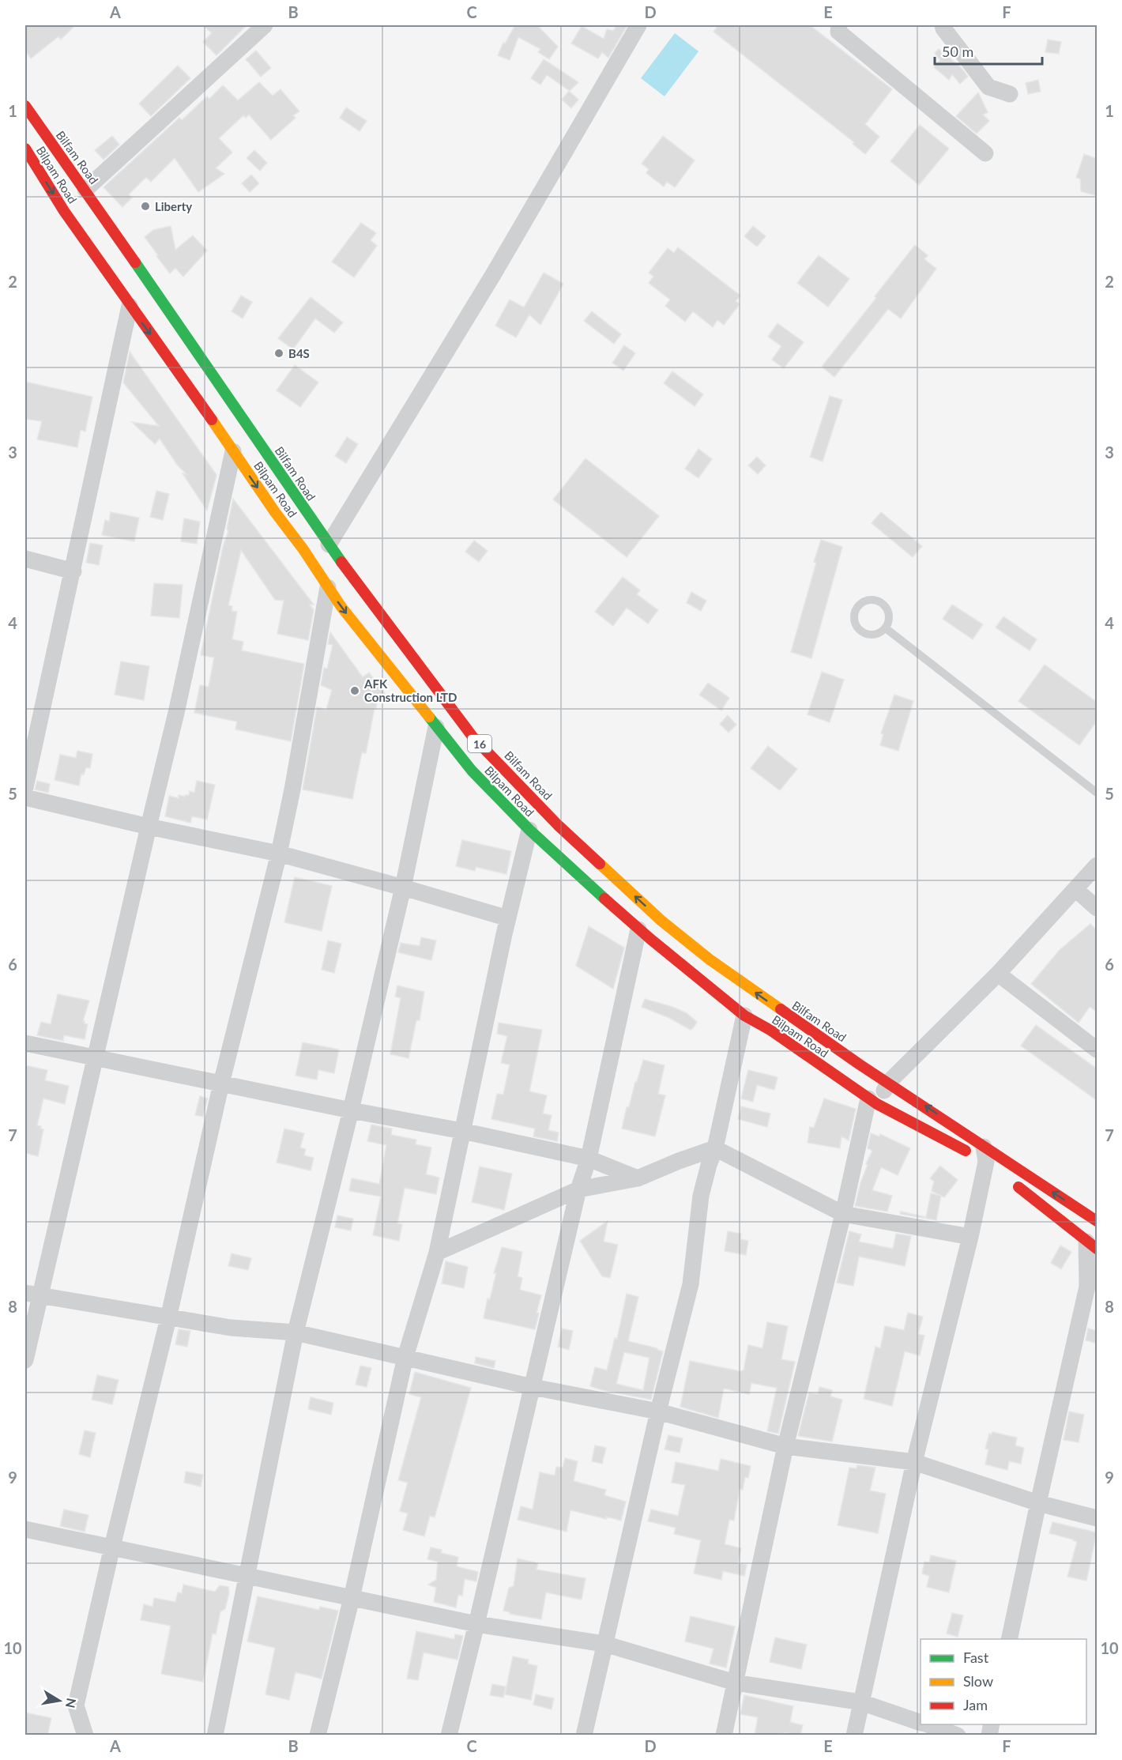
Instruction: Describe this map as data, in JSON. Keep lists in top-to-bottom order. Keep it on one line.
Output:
{"streets":{"main road":["Bilfam Road","Bilpam Road","16"]},"crossings":[["Bilfam Road","Bilpam Road"]],"one_way":["Bilfam Road","Bilpam Road"],"places":["Liberty","B4S","AFK Construction LTD"],"legend":["Fast","Slow","Jam"],"scale_bar":"50 m","north":"right","grid":{"columns":["A","B","C","D","E","F"],"rows":["1","2","3","4","5","6","7","8","9","10"]}}
